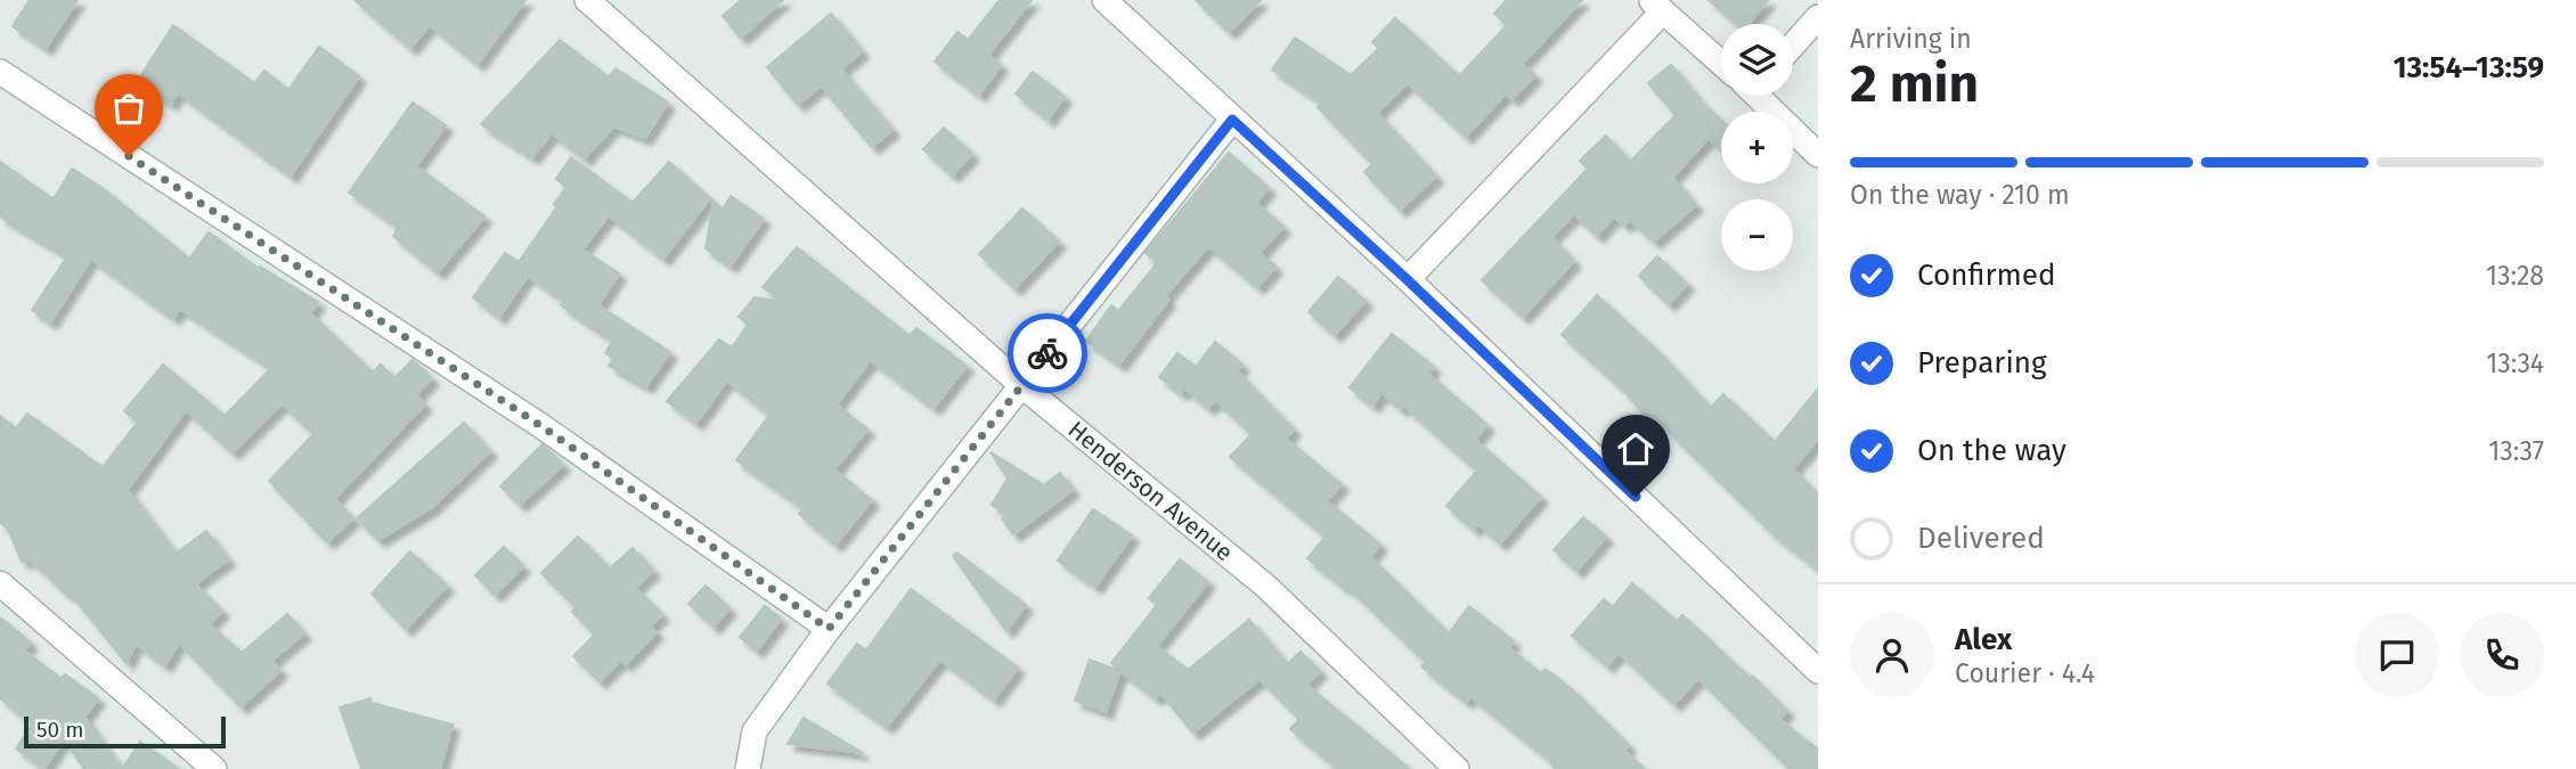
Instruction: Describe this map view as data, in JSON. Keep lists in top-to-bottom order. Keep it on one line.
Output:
{"streets":{"street":["Henderson Avenue"]},"scale_bar":"50 m","page":{"heading":["2 min","Arriving in","13:54–13:59"],"panel":["Alex","Courier · 4.4"],"map_buttons":["+","−"],"bar":"On the way · 210 m","list":[["Confirmed","13:28"],["Preparing","13:34"],["On the way","13:37"],"Delivered"],"scale":"50 m"}}
